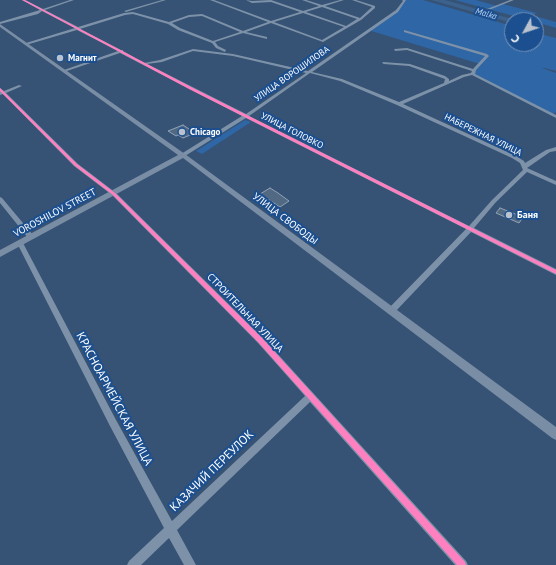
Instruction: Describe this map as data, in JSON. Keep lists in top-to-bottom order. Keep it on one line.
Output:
{"streets":{"main road":["VOROSHILOV STREET","УЛИЦА СВОБОДЫ"],"street":["УЛИЦА ВОРОШИЛОВА","УЛИЦА ГОЛОВКО","НАБЕРЕЖНАЯ УЛИЦА","СТРОИТЕЛЬНАЯ УЛИЦА","КРАСНОАРМЕЙСКАЯ УЛИЦА","КАЗАЧИЙ ПЕРЕУЛОК"]},"crossings":[["УЛИЦА ВОРОШИЛОВА","УЛИЦА ГОЛОВКО"],["УЛИЦА ВОРОШИЛОВА","НАБЕРЕЖНАЯ УЛИЦА"],["УЛИЦА ВОРОШИЛОВА","VOROSHILOV STREET"],["УЛИЦА ВОРОШИЛОВА","УЛИЦА СВОБОДЫ"],["УЛИЦА ГОЛОВКО","НАБЕРЕЖНАЯ УЛИЦА"],["VOROSHILOV STREET","УЛИЦА СВОБОДЫ"],["VOROSHILOV STREET","СТРОИТЕЛЬНАЯ УЛИЦА"],["VOROSHILOV STREET","КРАСНОАРМЕЙСКАЯ УЛИЦА"],["СТРОИТЕЛЬНАЯ УЛИЦА","КАЗАЧИЙ ПЕРЕУЛОК"],["КРАСНОАРМЕЙСКАЯ УЛИЦА","КАЗАЧИЙ ПЕРЕУЛОК"]],"water":["Malka"],"places":["Магнит","Chicago","Баня"],"north":"bottom left"}
